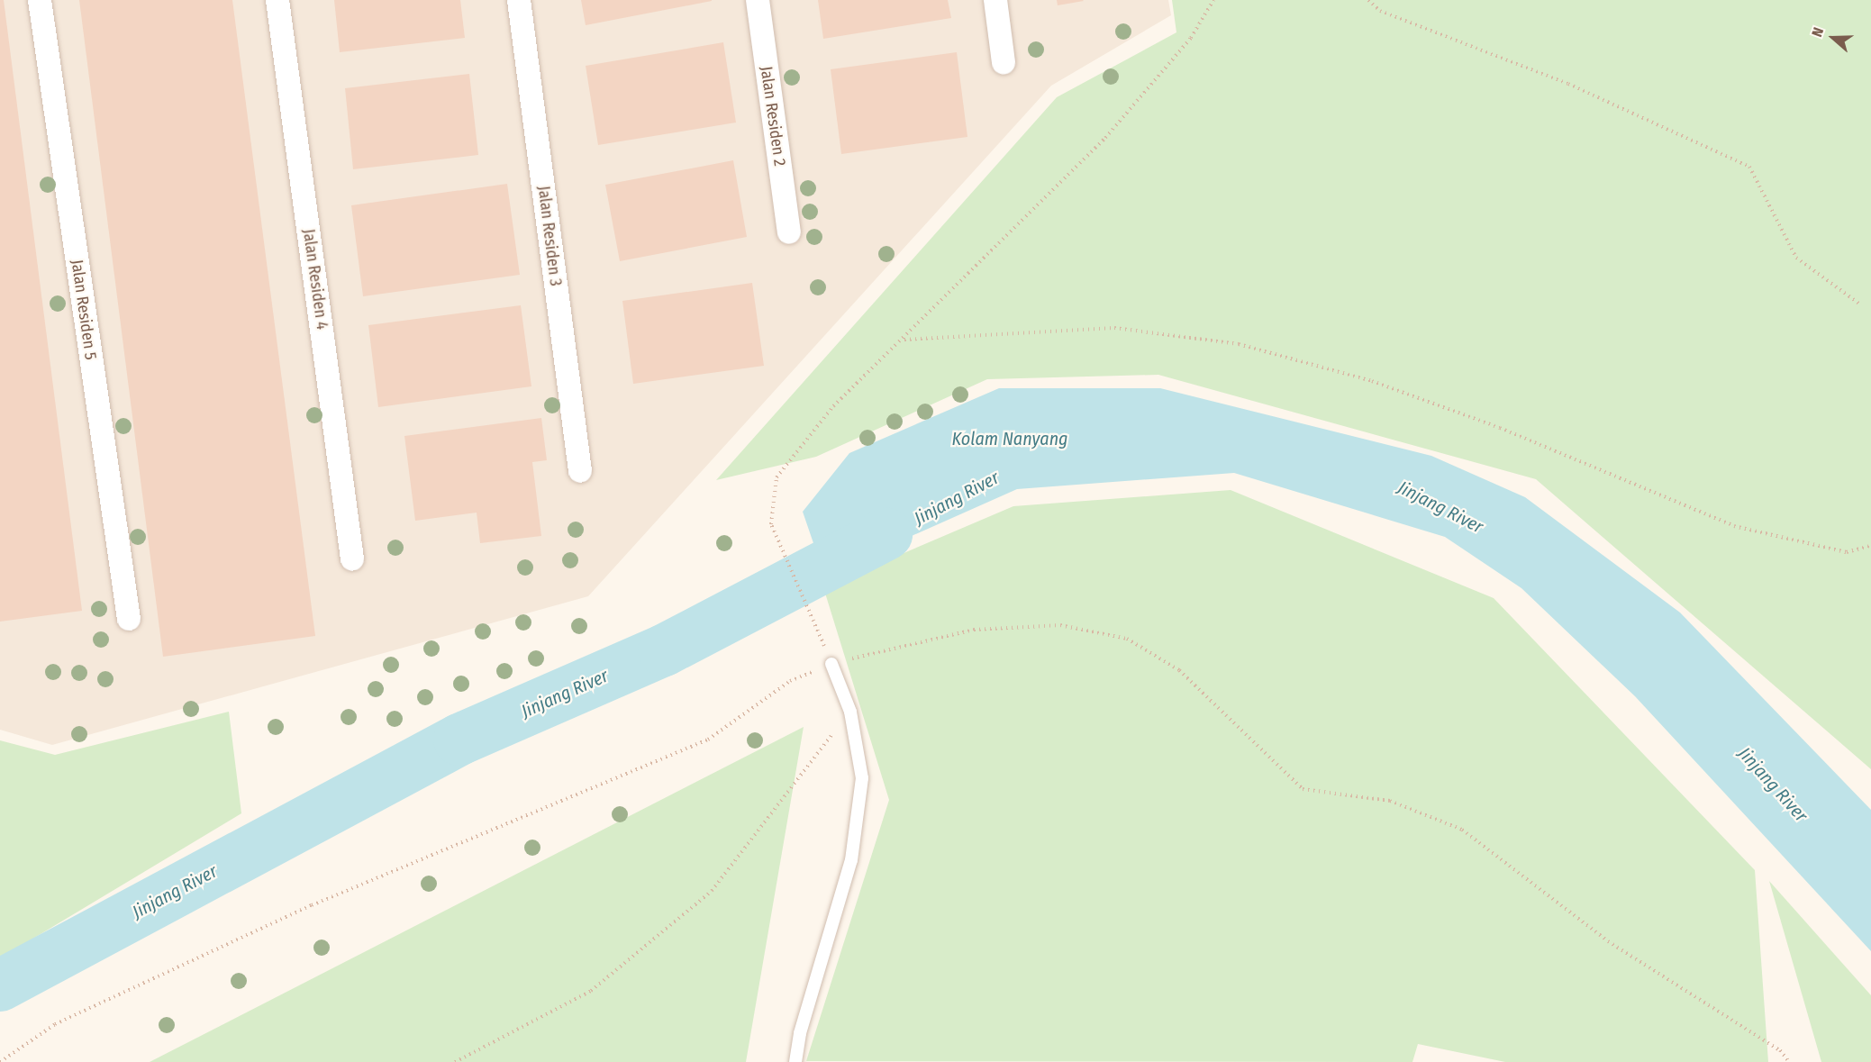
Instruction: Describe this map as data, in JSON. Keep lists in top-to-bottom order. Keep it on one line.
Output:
{"streets":{"street":["Jalan Residen 2","Jalan Residen 3","Jalan Residen 4","Jalan Residen 5"]},"water":["Kolam Nanyang","Jinjang River"],"north":"left"}
